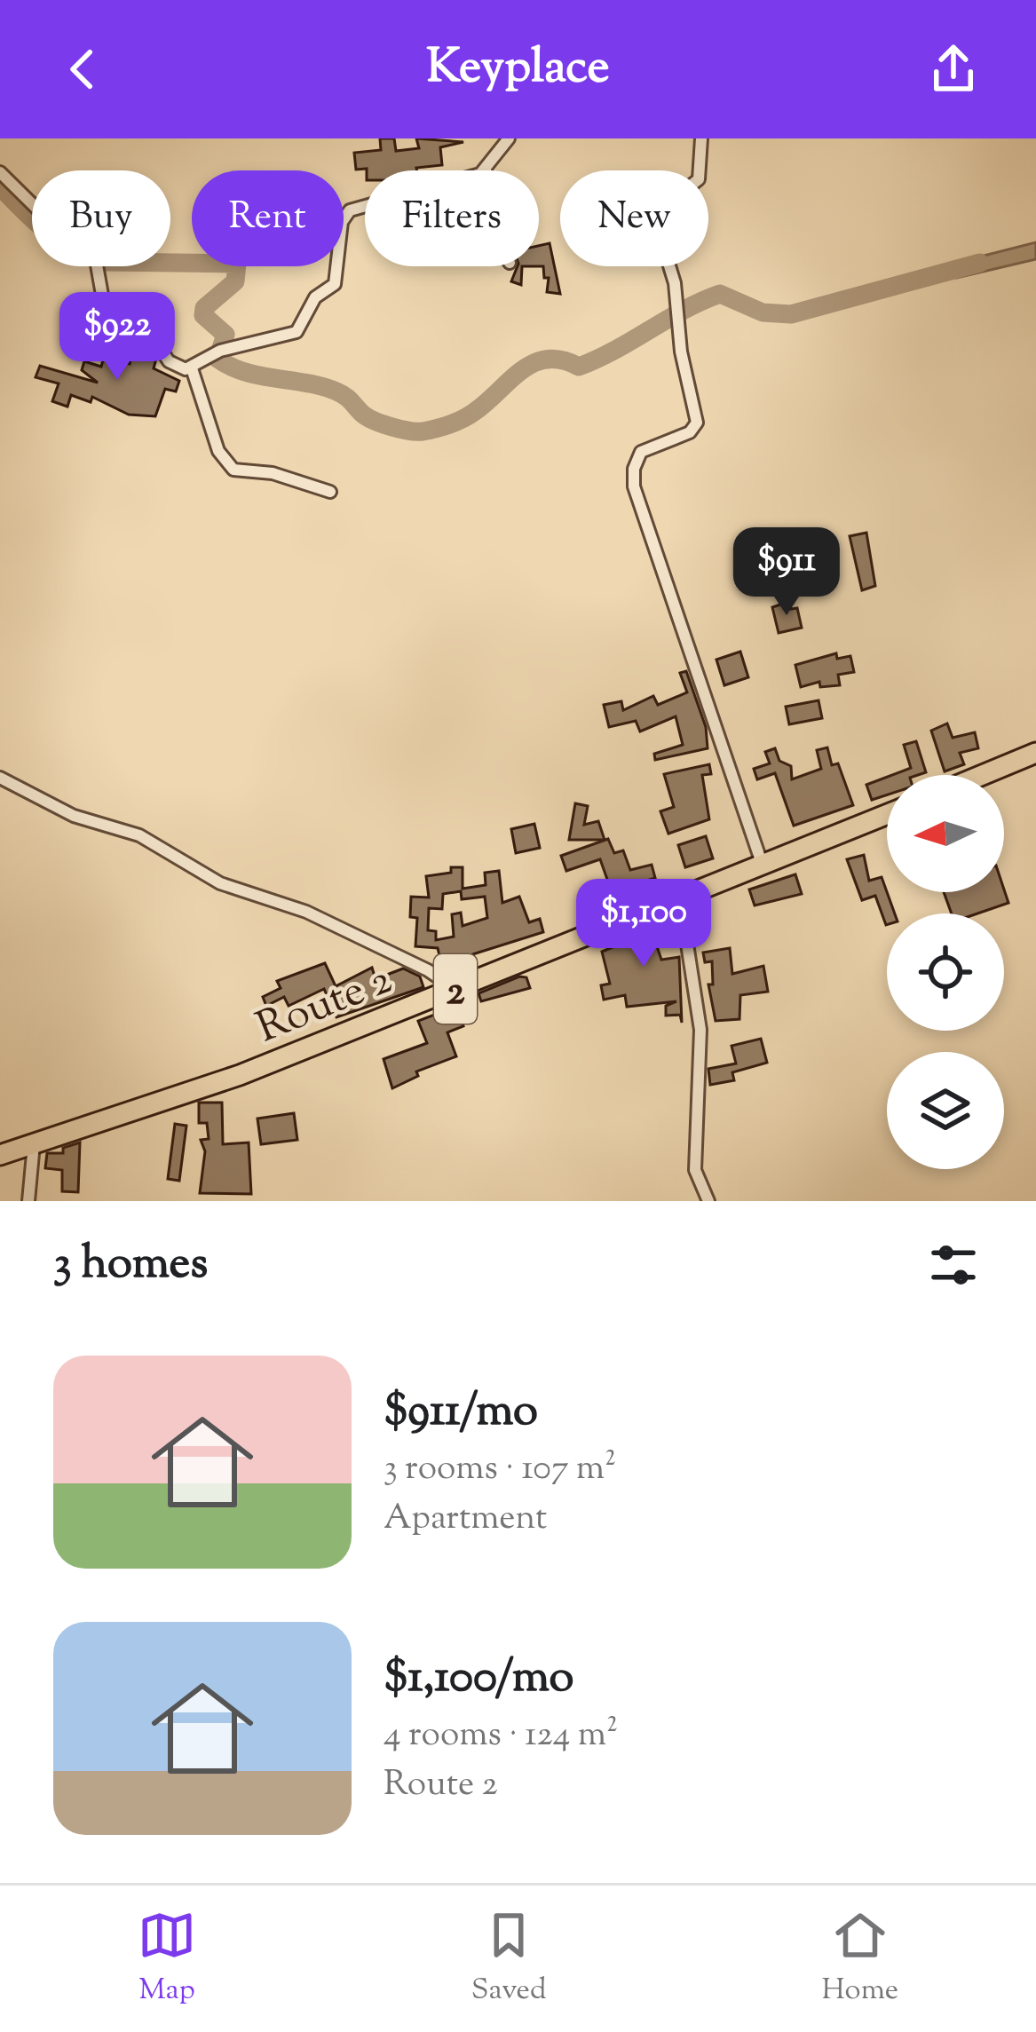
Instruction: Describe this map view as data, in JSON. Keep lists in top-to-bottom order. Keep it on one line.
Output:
{"streets":{"highway":["2","Route 2"]},"north":"left","page":{"header":"Keyplace","chip":["Buy","Rent","Filters","New"],"price":["$922","$911","$1,100"],"heading":"3 homes","list":[{"name":"$911/mo","note":"3 rooms · 107 m² · Apartment"},{"name":"$1,100/mo","note":"4 rooms · 124 m² · Route 2"}],"tabs":["Map","Saved","Home"]}}
